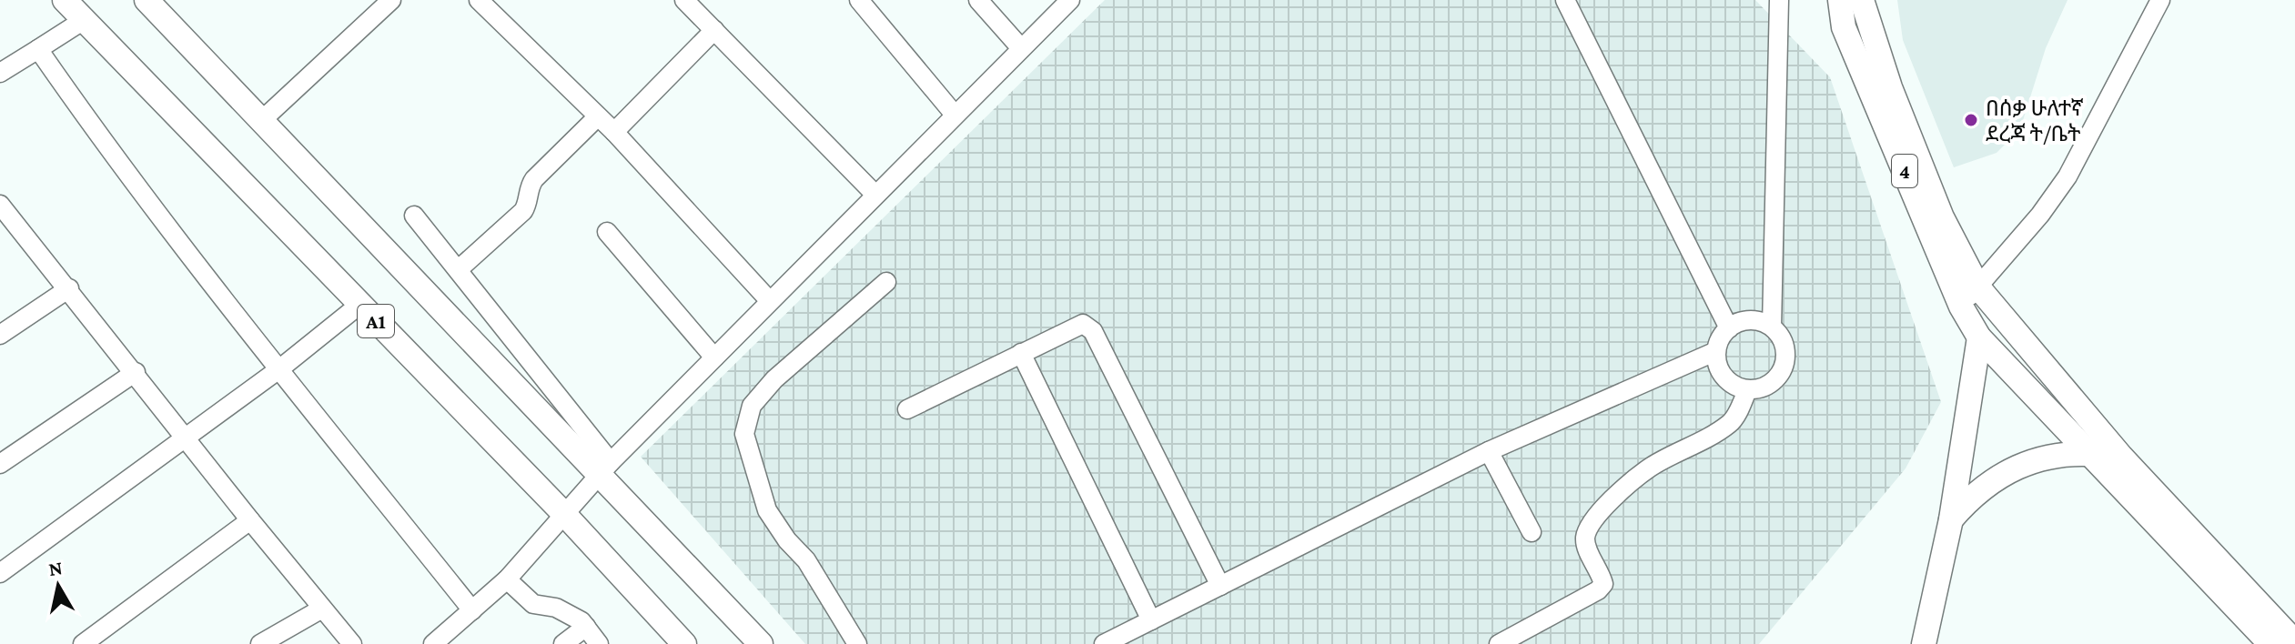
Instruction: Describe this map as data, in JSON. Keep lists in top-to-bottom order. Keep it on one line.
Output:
{"streets":{"main road":["4","A1"]},"places":["በሰቃ ሁለተኛ ደረጃ ት/ቤት"],"north":"top"}
